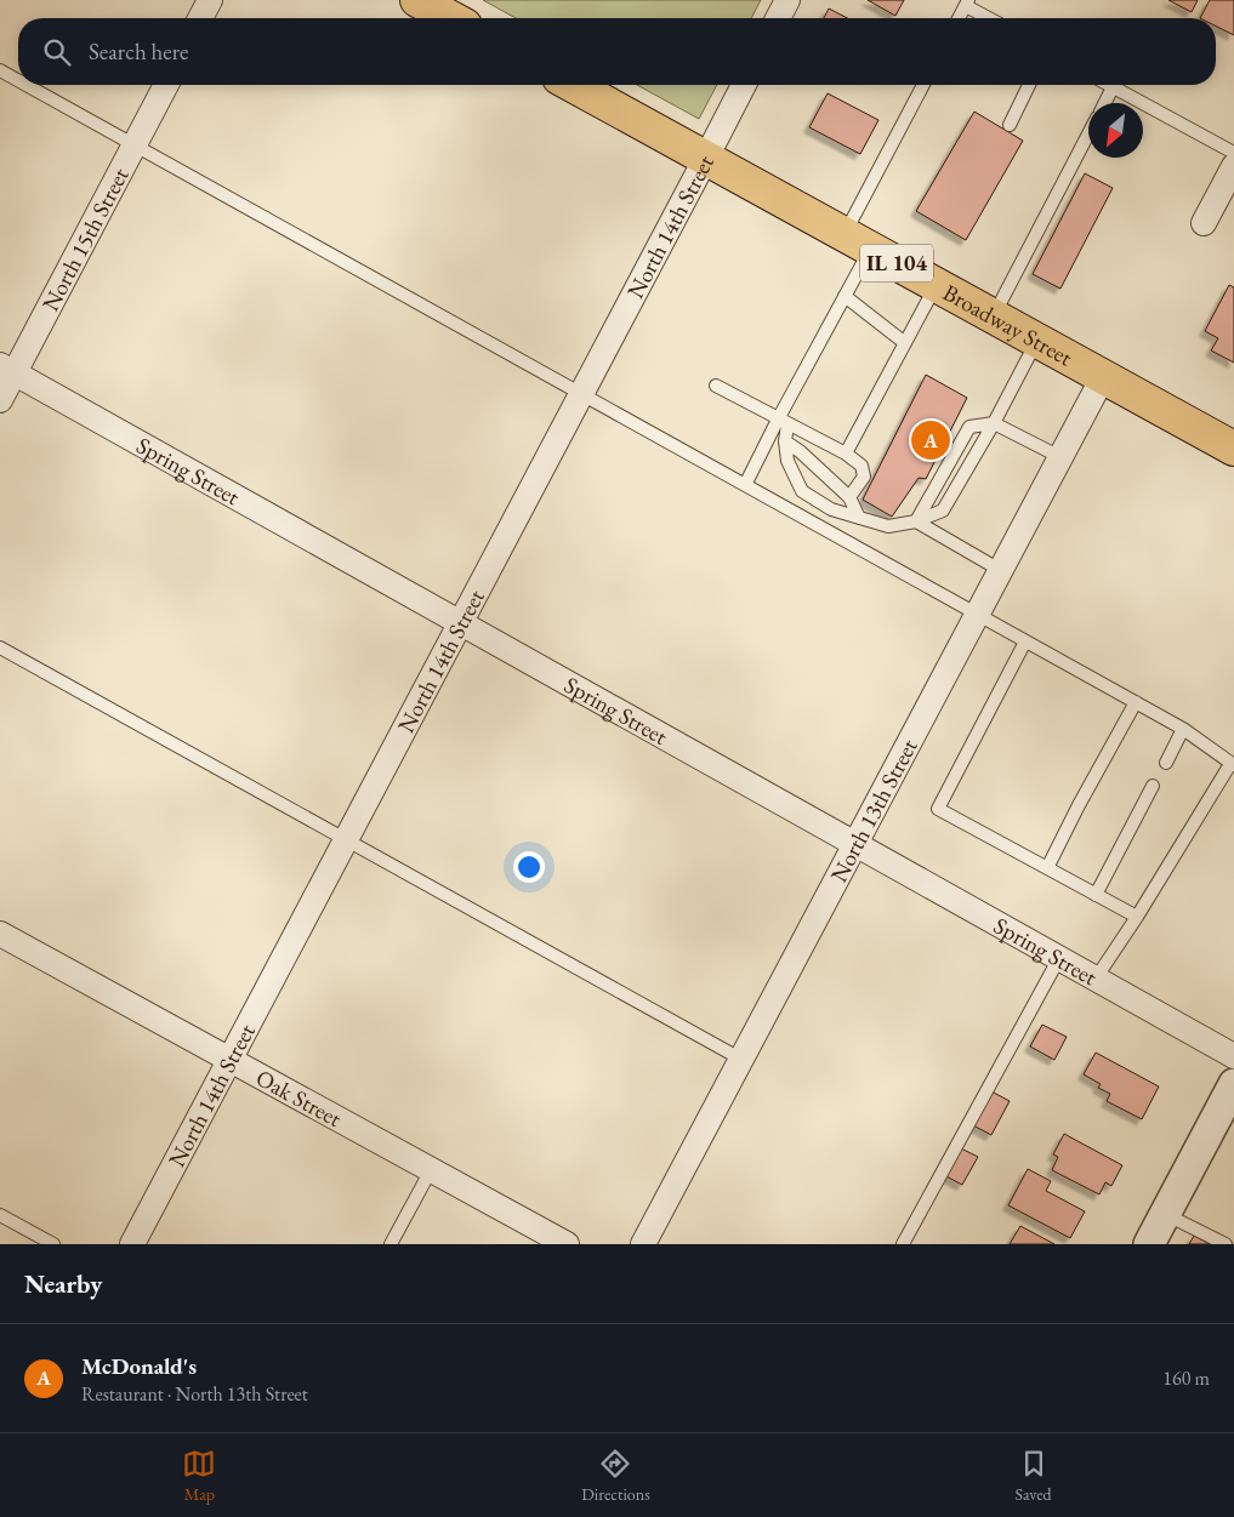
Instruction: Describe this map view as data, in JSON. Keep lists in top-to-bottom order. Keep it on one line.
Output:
{"streets":{"main road":["IL 104","Broadway Street"],"street":["North 14th Street","North 15th Street","Spring Street","North 13th Street","Oak Street"]},"crossings":[["North 14th Street","Broadway Street"],["North 14th Street","Spring Street"],["North 14th Street","Oak Street"],["North 15th Street","Spring Street"],["Broadway Street","North 13th Street"],["Spring Street","North 13th Street"]],"north":"bottom left","page":{"search":"Search here","pins":"A","heading":"Nearby","list":[{"mark":"A","name":"McDonald's","note":"Restaurant · North 13th Street","value":"160 m"}],"nav":["Map","Directions","Saved"]}}
